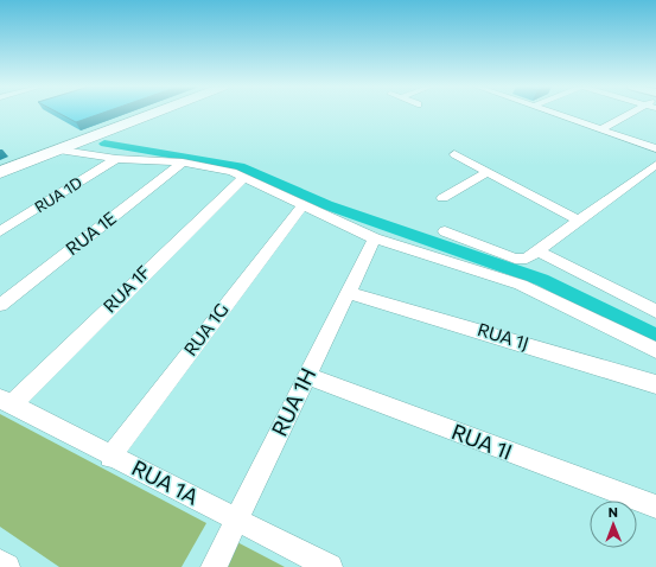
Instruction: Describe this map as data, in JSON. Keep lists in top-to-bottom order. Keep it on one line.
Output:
{"streets":{"street":["RUA 1D","RUA 1E","RUA 1F","RUA 1G","RUA 1J","RUA 1H","RUA 1I","RUA 1A"]},"crossings":[["RUA 1F","RUA 1A"],["RUA 1G","RUA 1A"],["RUA 1J","RUA 1H"],["RUA 1H","RUA 1I"],["RUA 1H","RUA 1A"]],"north":"top"}
